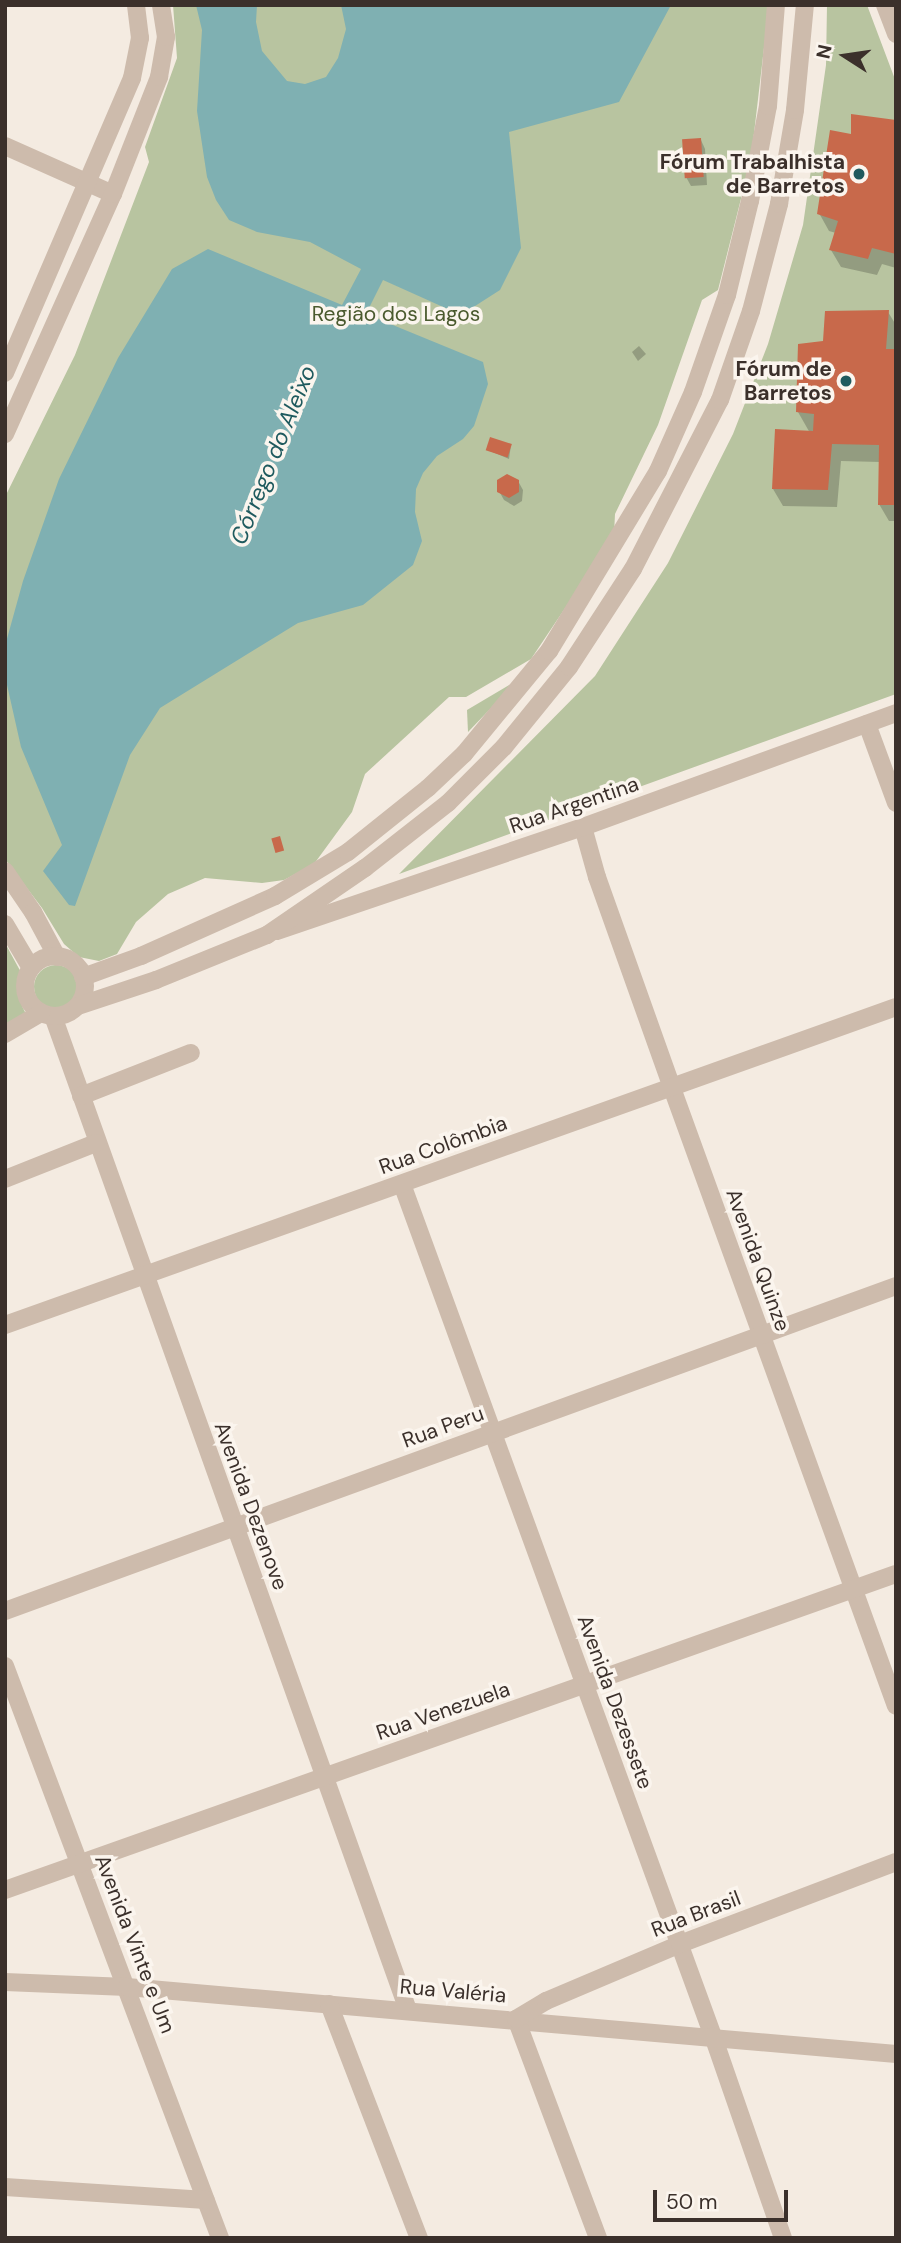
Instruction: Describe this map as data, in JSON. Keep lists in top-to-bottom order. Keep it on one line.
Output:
{"streets":{"street":["Rua Argentina","Rua Colômbia","Avenida Quinze","Rua Peru","Avenida Dezenove","Avenida Dezessete","Rua Venezuela","Rua Brasil","Avenida Vinte e Um","Rua Valéria"]},"crossings":[["Rua Argentina","Avenida Quinze"],["Rua Colômbia","Avenida Quinze"],["Rua Colômbia","Avenida Dezenove"],["Rua Colômbia","Avenida Dezessete"],["Avenida Quinze","Rua Peru"],["Avenida Quinze","Rua Venezuela"],["Rua Peru","Avenida Dezenove"],["Rua Peru","Avenida Dezessete"],["Avenida Dezenove","Rua Venezuela"],["Avenida Dezenove","Rua Valéria"],["Avenida Dezessete","Rua Venezuela"],["Avenida Dezessete","Rua Brasil"],["Avenida Dezessete","Rua Valéria"],["Rua Venezuela","Avenida Vinte e Um"],["Rua Brasil","Rua Valéria"],["Avenida Vinte e Um","Rua Valéria"]],"water":["Córrego do Aleixo"],"parks":["Região dos Lagos"],"places":["Fórum Trabalhista de Barretos","Fórum de Barretos"],"scale_bar":"50 m","north":"left"}
